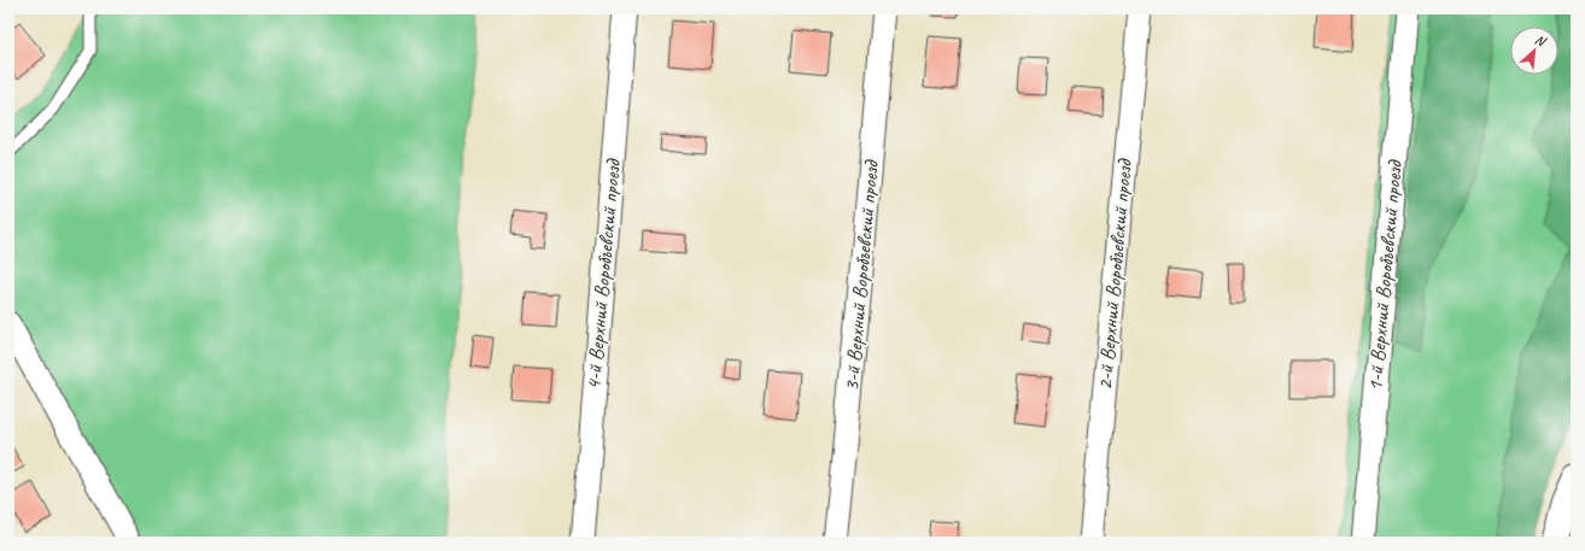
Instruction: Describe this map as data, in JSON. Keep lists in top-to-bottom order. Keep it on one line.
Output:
{"streets":{"street":["4-й Верхний Воробъевский проезд","2-й Верхний Воробъевский проезд","3-й Верхний Воробъевский проезд","1-й Верхний Воробъевский проезд"]},"north":"top right"}
